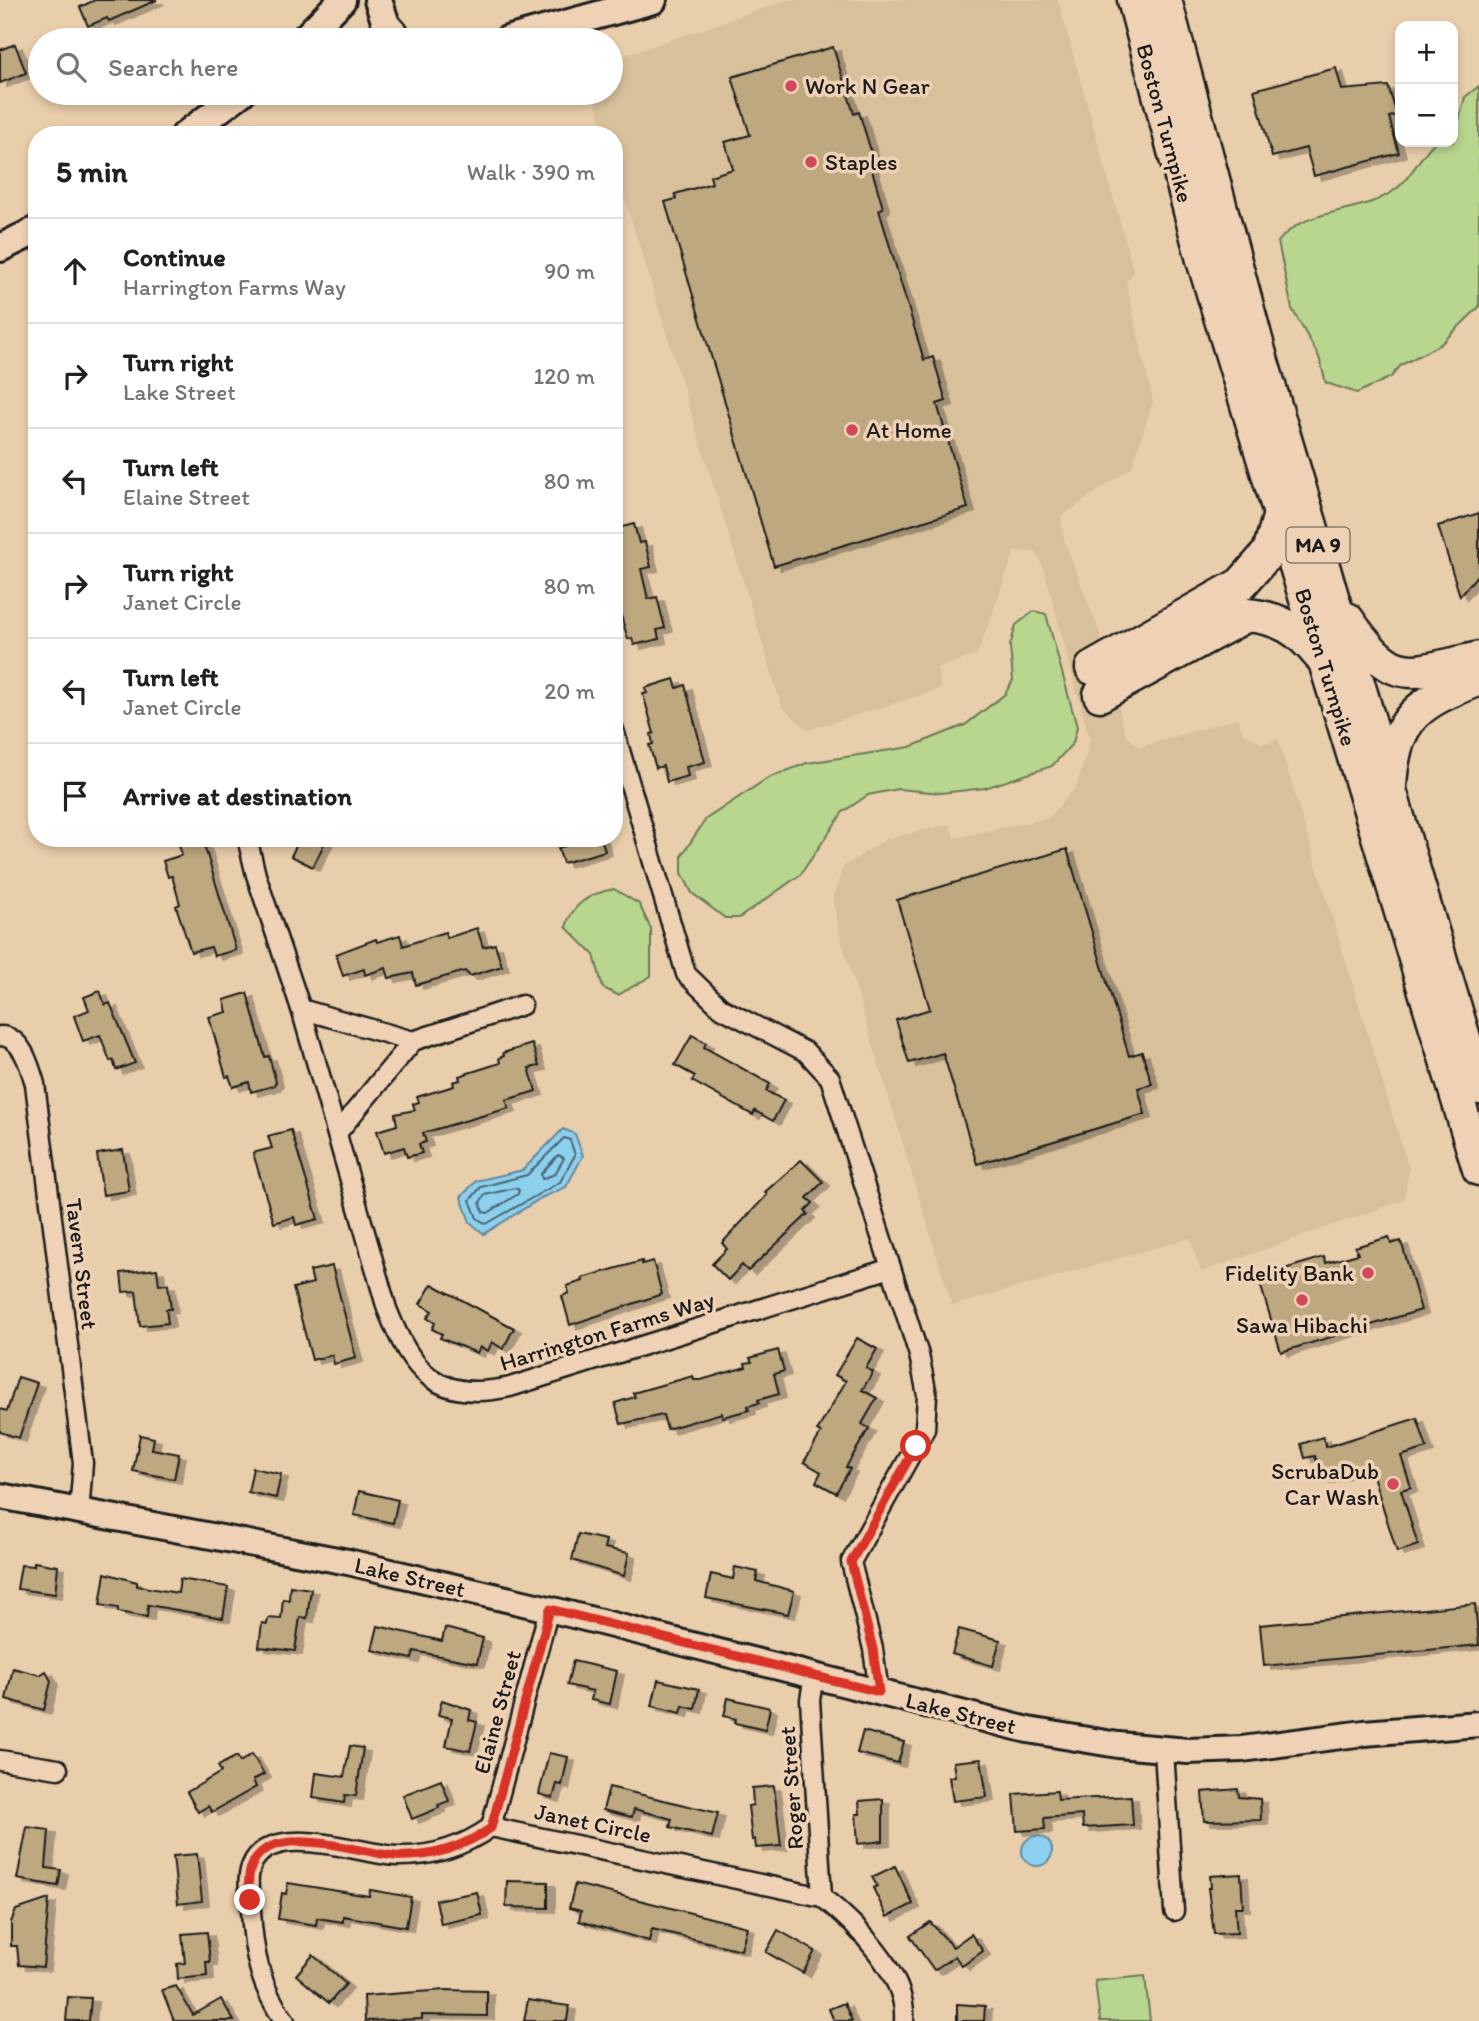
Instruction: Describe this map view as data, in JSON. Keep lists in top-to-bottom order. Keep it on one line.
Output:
{"streets":{"highway":["Boston Turnpike","MA 9"],"street":["Tavern Street","Harrington Farms Way","Lake Street","Elaine Street","Roger Street","Janet Circle"]},"crossings":[["Tavern Street","Lake Street"],["Lake Street","Elaine Street"],["Lake Street","Roger Street"],["Elaine Street","Janet Circle"],["Roger Street","Janet Circle"]],"places":["Work N Gear","Staples","At Home","Fidelity Bank","Sawa Hibachi","ScrubaDub Car Wash"],"page":{"map_buttons":["+","−"],"search":"Search here","heading":["5 min","Walk · 390 m"],"list":[["Continue","Harrington Farms Way","90 m"],["Turn right","Lake Street","120 m"],["Turn left","Elaine Street","80 m"],["Turn right","Janet Circle","80 m"],["Turn left","Janet Circle","20 m"],"Arrive at destination"]}}
